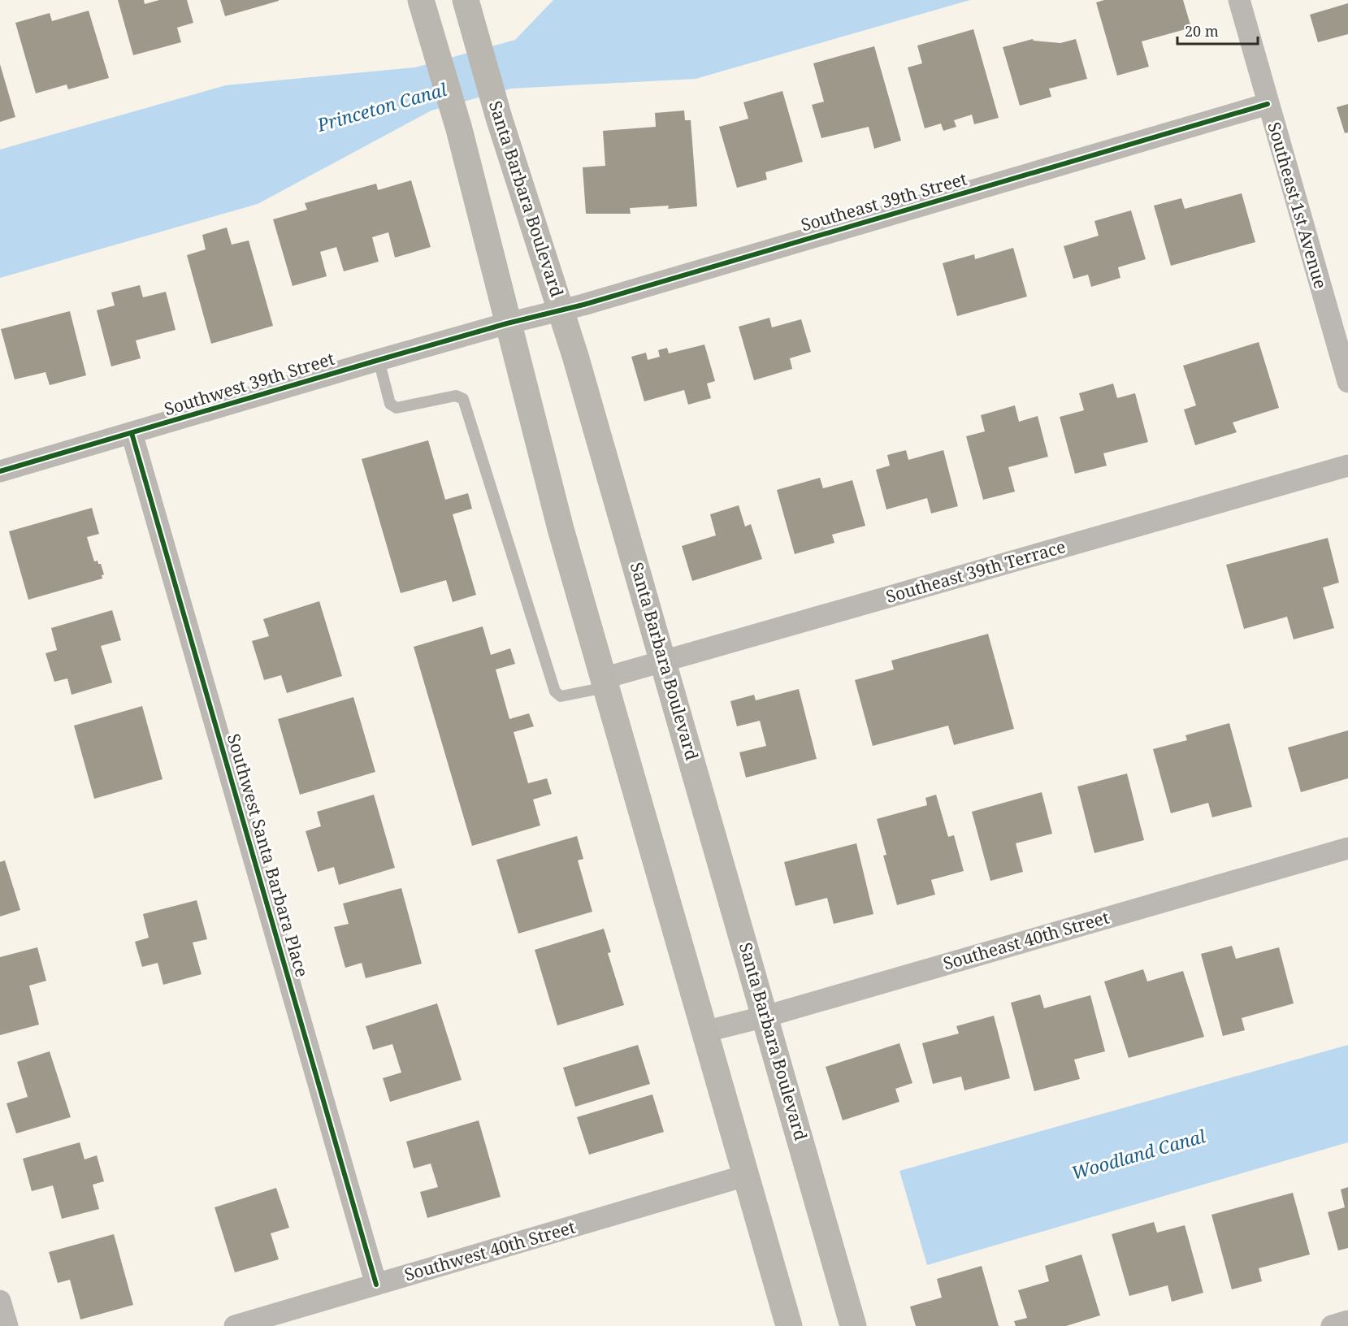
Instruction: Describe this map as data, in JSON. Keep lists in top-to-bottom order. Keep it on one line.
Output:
{"streets":{"main road":["Santa Barbara Boulevard"],"street":["Southeast 39th Street","Southeast 1st Avenue","Southwest 39th Street","Southeast 39th Terrace","Southwest Santa Barbara Place","Southeast 40th Street","Southwest 40th Street"]},"crossings":[["Santa Barbara Boulevard","Southeast 39th Street"],["Santa Barbara Boulevard","Southeast 39th Terrace"],["Santa Barbara Boulevard","Southeast 40th Street"],["Southeast 39th Street","Southeast 1st Avenue"],["Southeast 39th Street","Southwest 39th Street"],["Southwest 39th Street","Southwest Santa Barbara Place"],["Southwest Santa Barbara Place","Southwest 40th Street"]],"water":["Princeton Canal","Woodland Canal"],"scale_bar":"20 m"}
